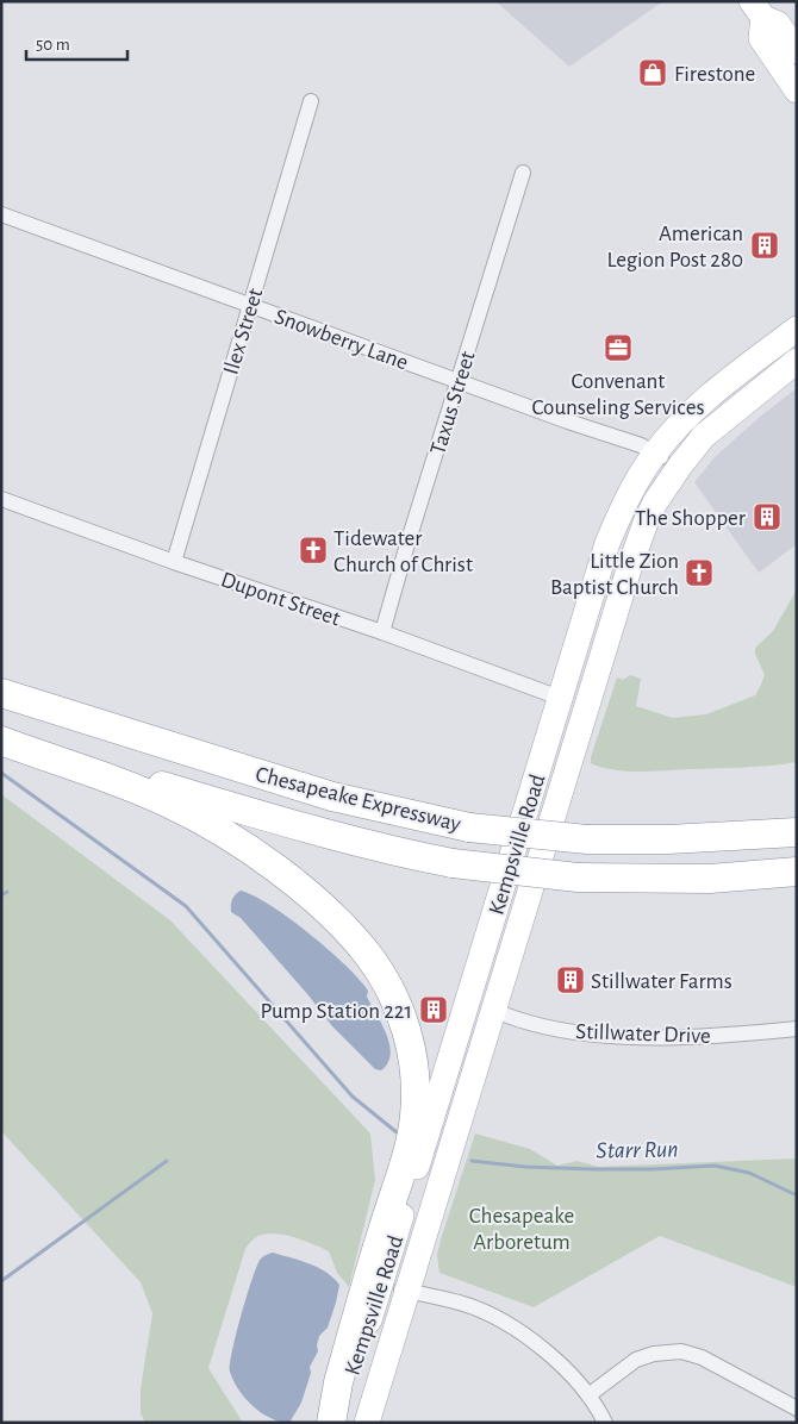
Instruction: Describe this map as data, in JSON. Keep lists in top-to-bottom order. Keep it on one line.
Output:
{"streets":{"highway":["Chesapeake Expressway"],"main road":["Kempsville Road"],"street":["Ilex Street","Snowberry Lane","Taxus Street","Dupont Street","Stillwater Drive"]},"crossings":[["Ilex Street","Snowberry Lane"],["Ilex Street","Dupont Street"],["Snowberry Lane","Taxus Street"],["Snowberry Lane","Kempsville Road"],["Taxus Street","Dupont Street"],["Dupont Street","Kempsville Road"],["Kempsville Road","Stillwater Drive"]],"water":["Starr Run"],"parks":["Chesapeake Arboretum"],"places":{"shop":["Firestone"],"building":["American Legion Post 280","The Shopper","Stillwater Farms","Pump Station 221"],"office":["Convenant Counseling Services"],"church":["Tidewater Church of Christ","Little Zion Baptist Church"]},"scale_bar":"50 m"}
